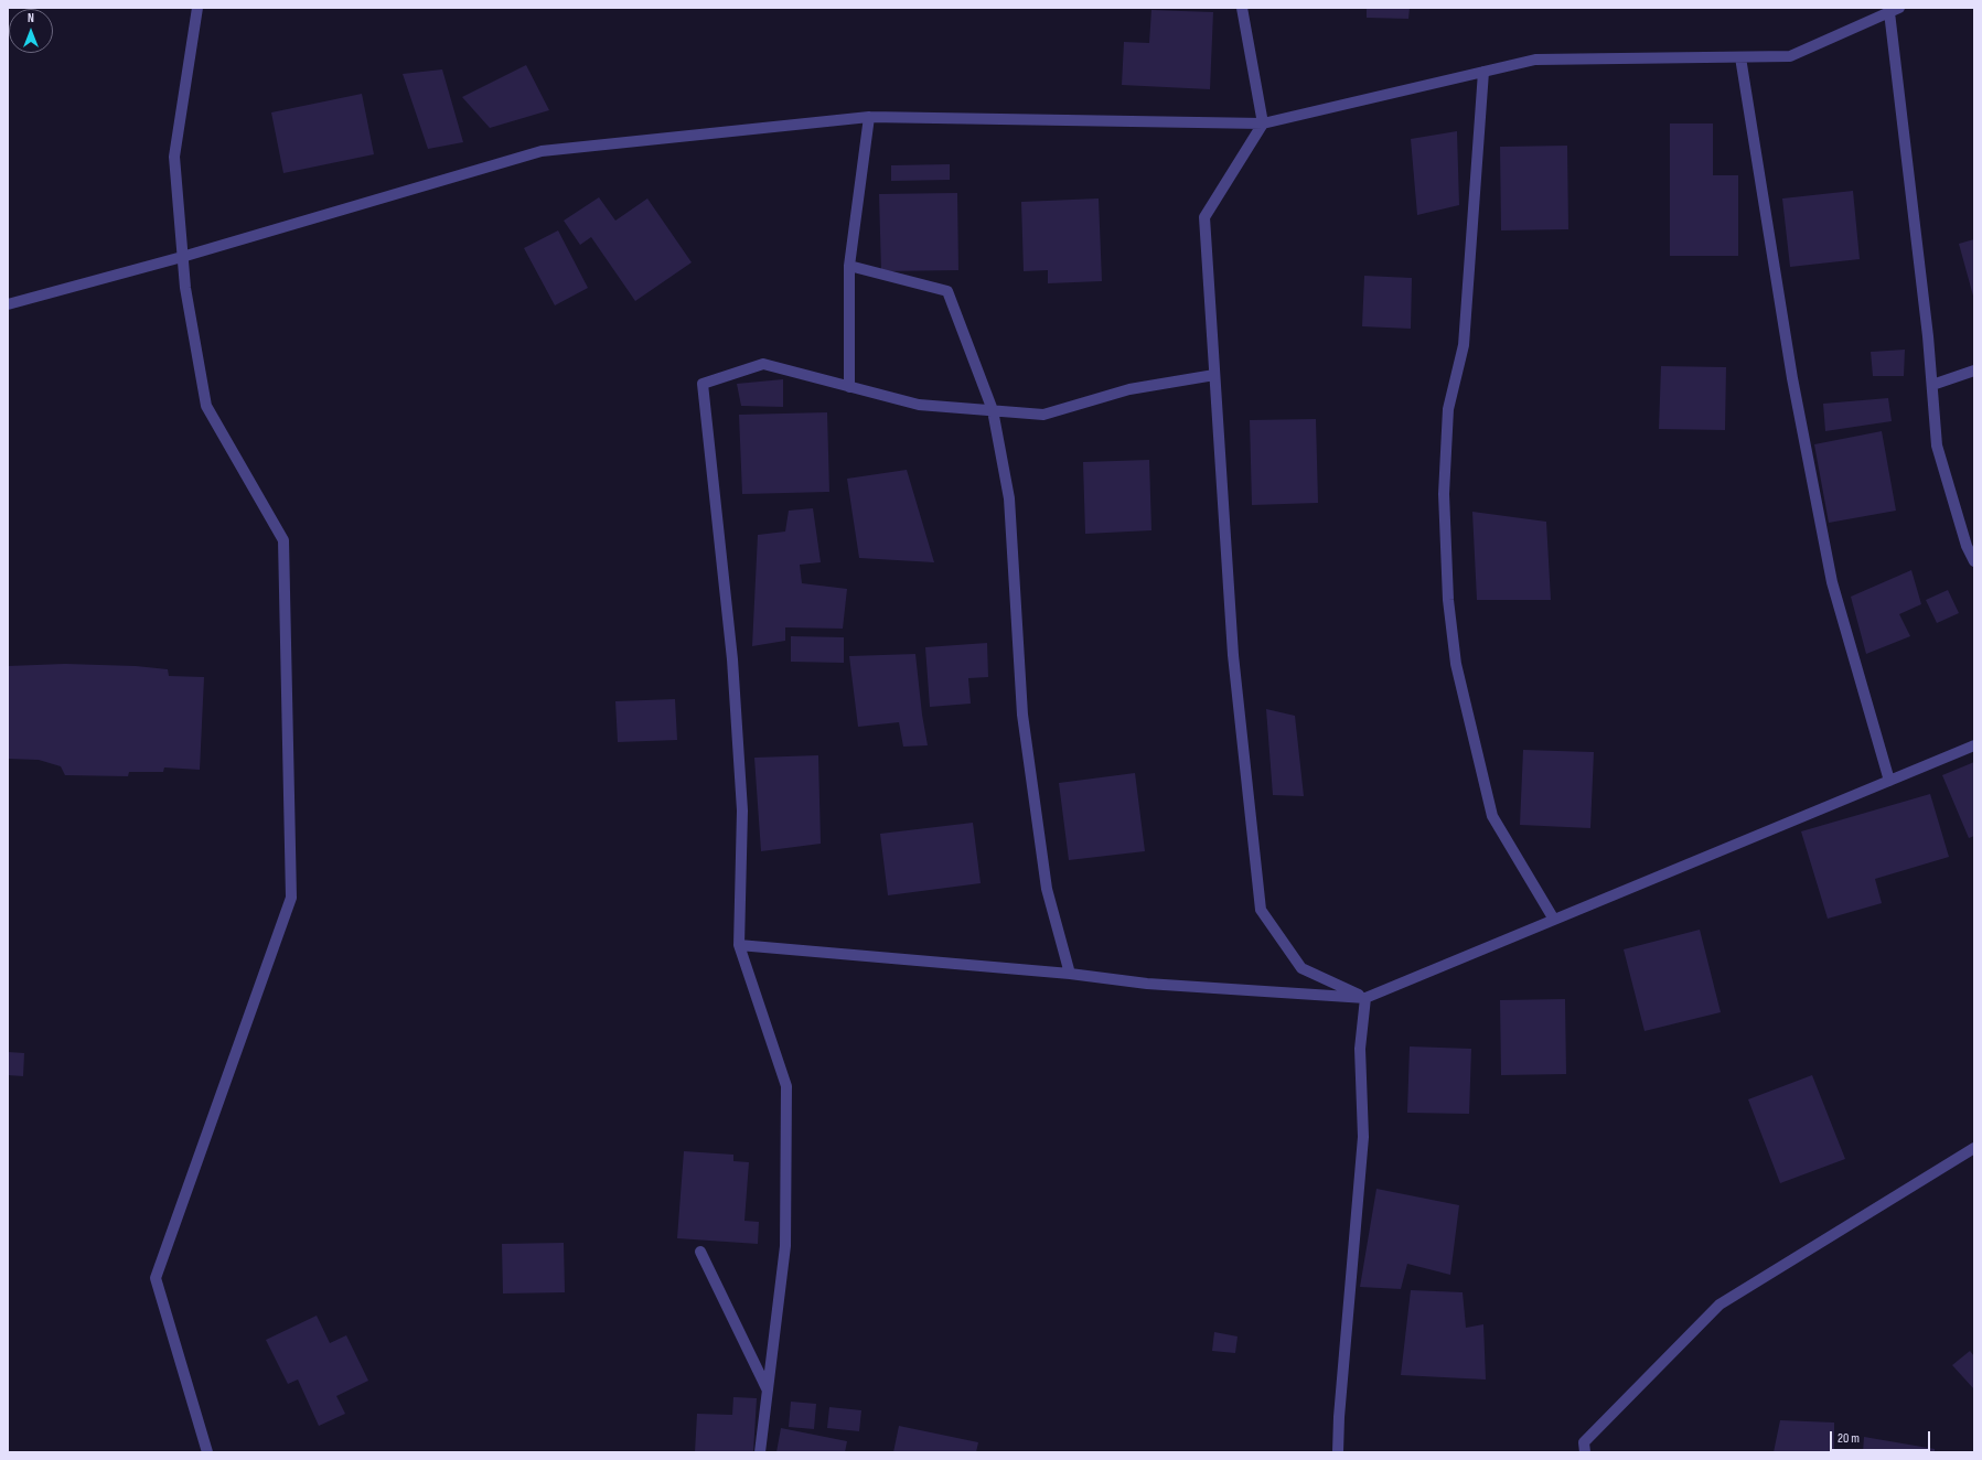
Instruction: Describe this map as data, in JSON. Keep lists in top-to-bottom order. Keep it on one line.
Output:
{"scale_bar":"20 m","north":"top"}
